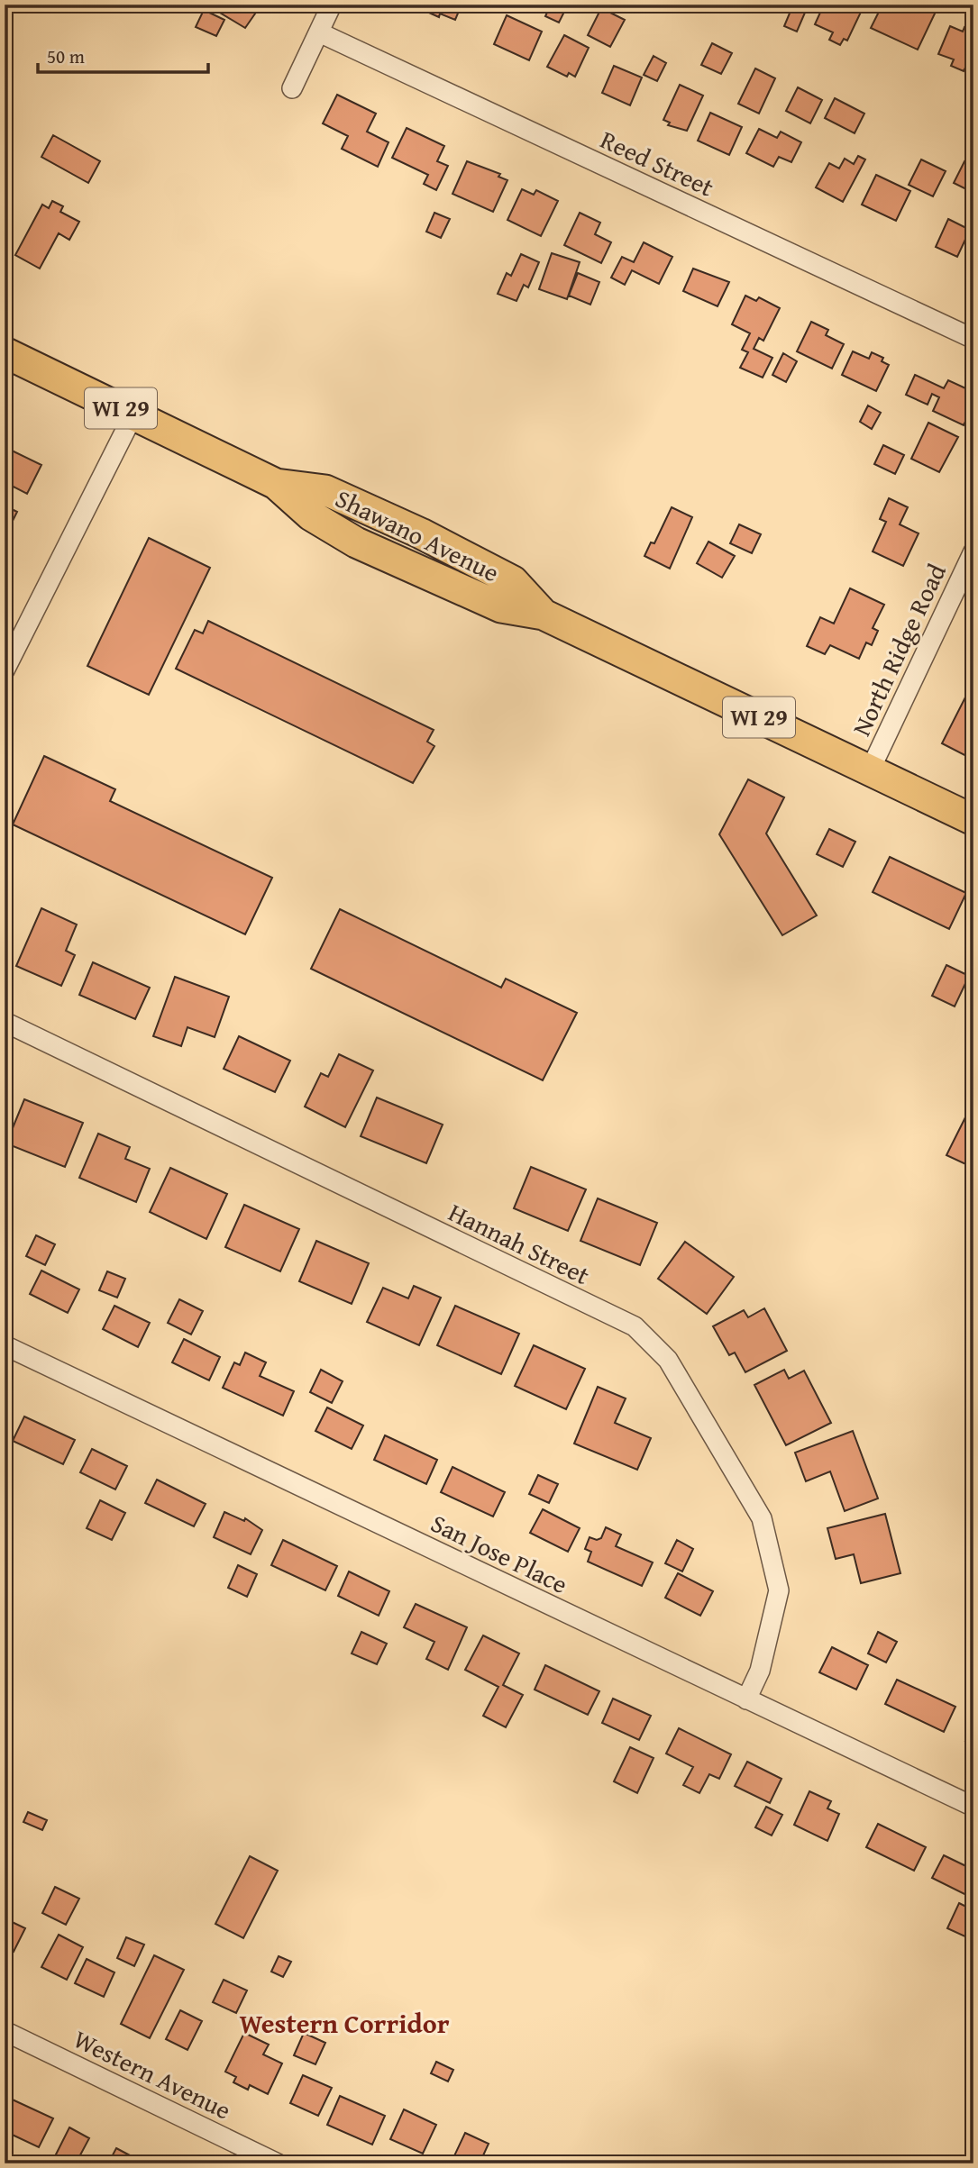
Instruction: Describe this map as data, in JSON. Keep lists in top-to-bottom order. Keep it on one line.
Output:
{"streets":{"main road":["WI 29","Shawano Avenue"],"street":["Reed Street","North Ridge Road","Hannah Street","San Jose Place","Western Avenue"]},"crossings":[["Shawano Avenue","North Ridge Road"],["Hannah Street","San Jose Place"]],"districts":["Western Corridor"],"scale_bar":"50 m"}
